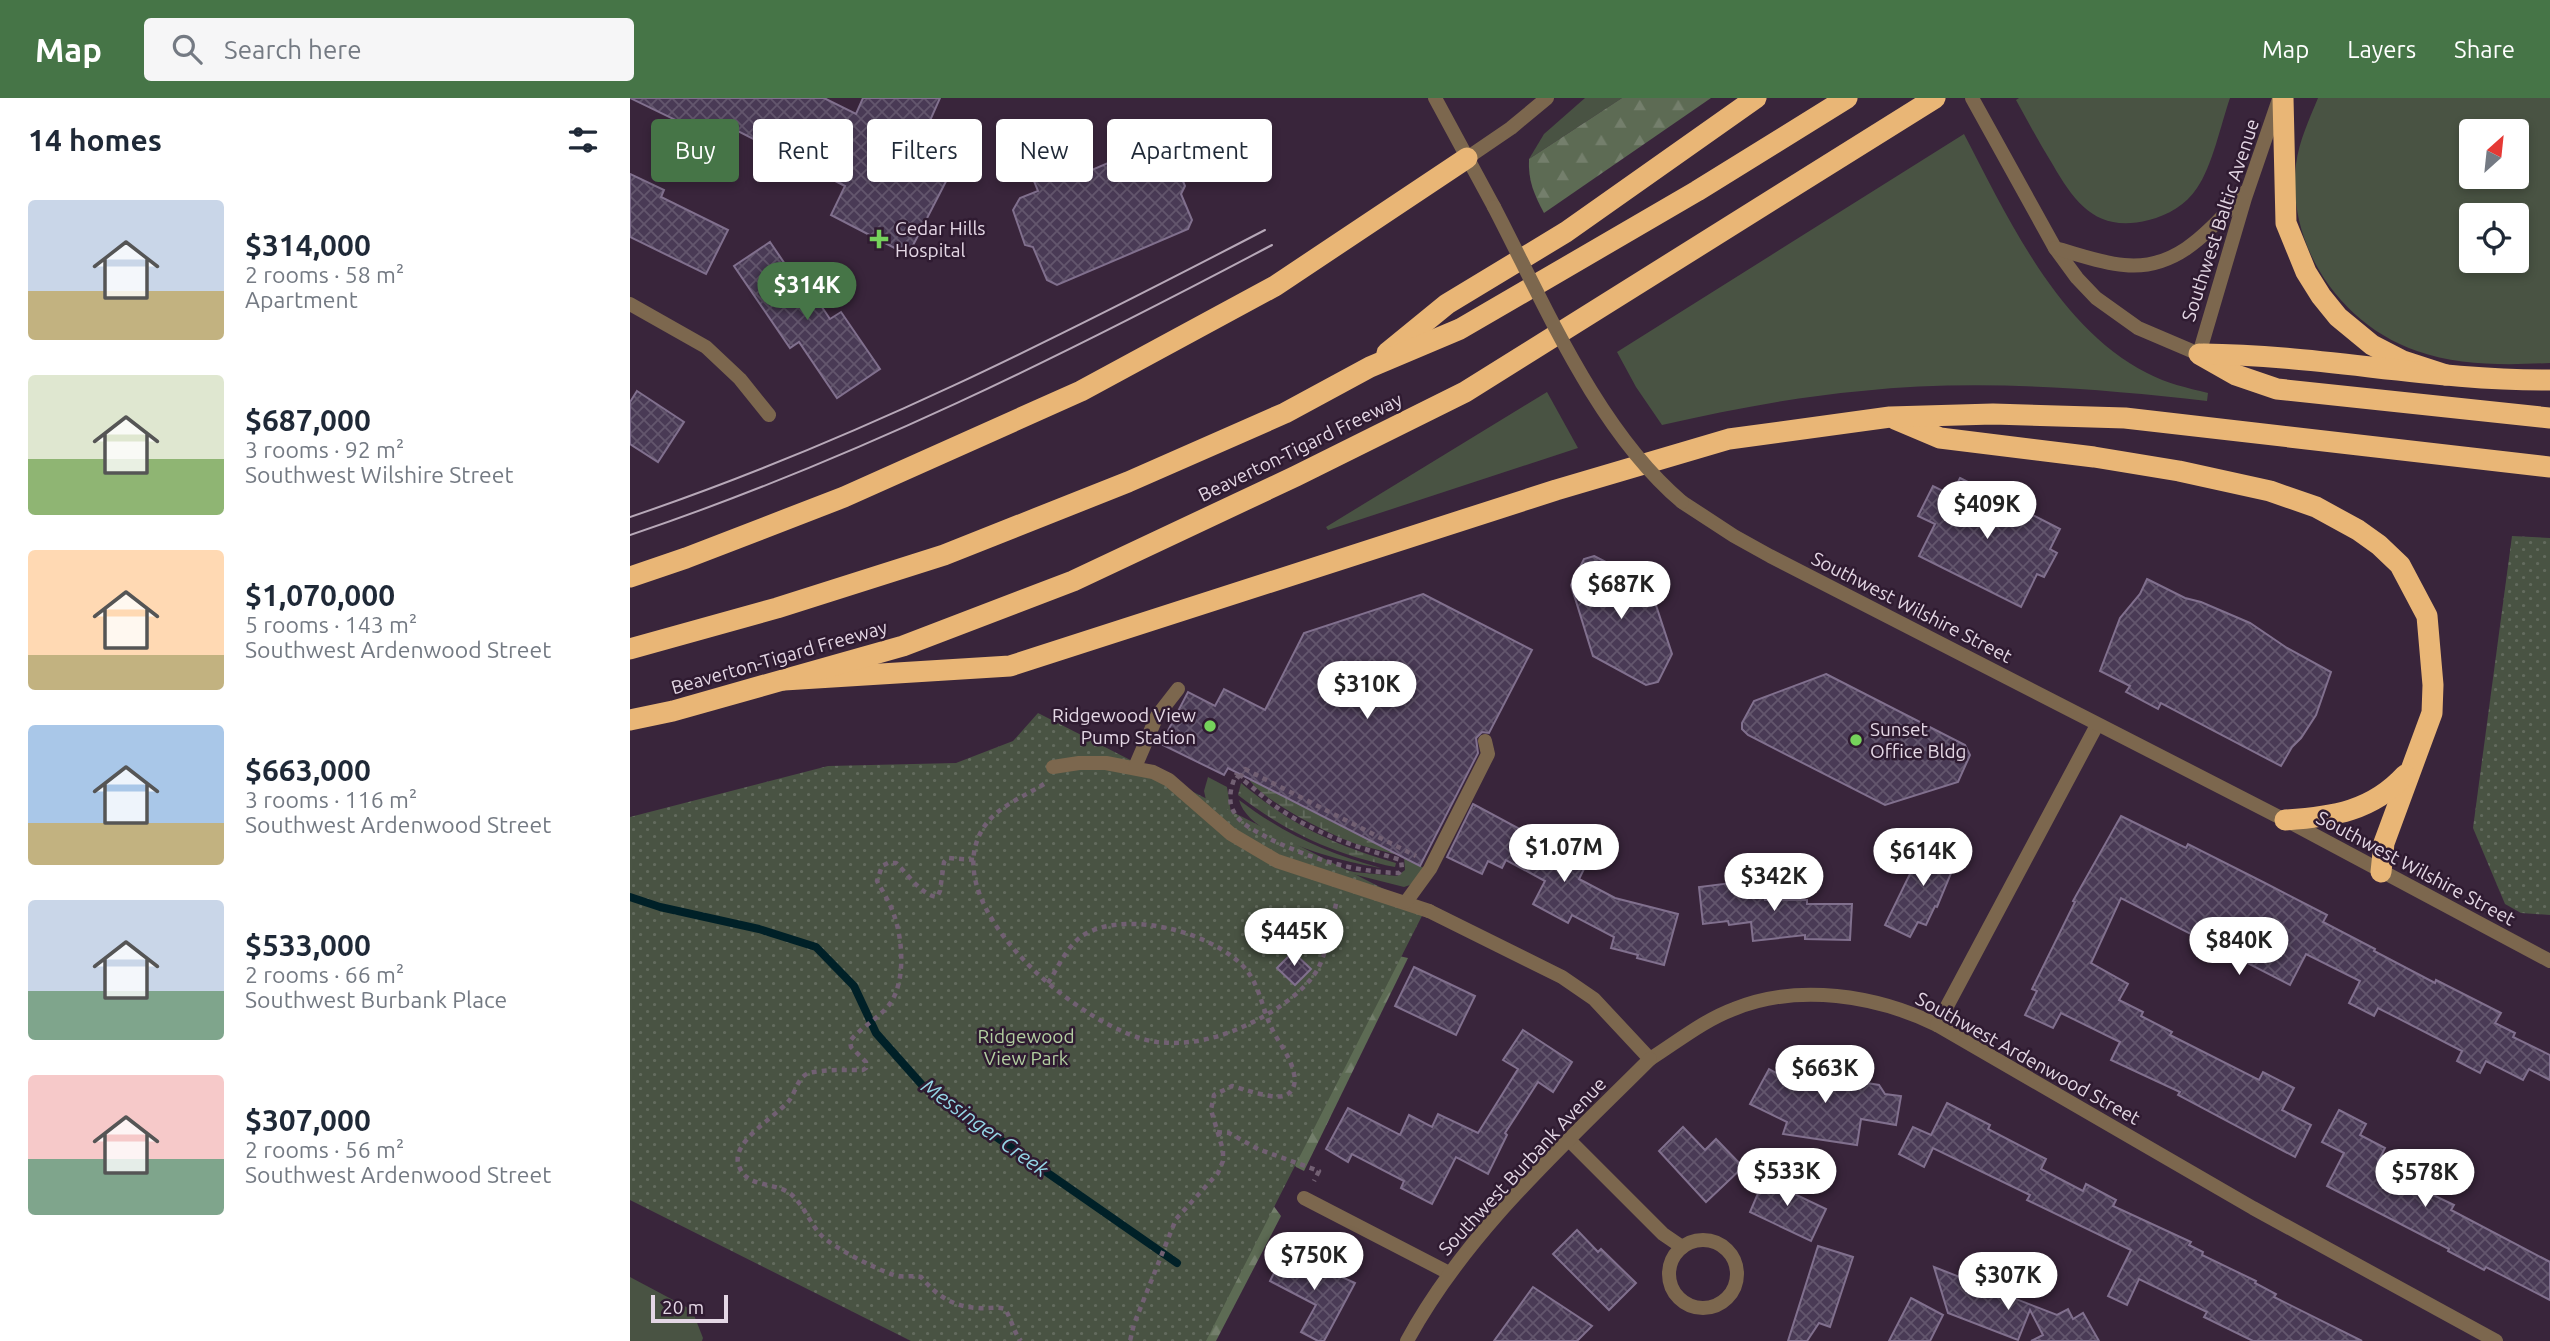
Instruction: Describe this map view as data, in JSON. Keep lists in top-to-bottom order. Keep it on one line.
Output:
{"streets":{"highway":["Beaverton-Tigard Freeway"],"street":["Southwest Baltic Avenue","Southwest Wilshire Street","Southwest Ardenwood Street","Southwest Burbank Avenue"]},"crossings":[["Southwest Ardenwood Street","Southwest Burbank Avenue"]],"water":["Messinger Creek"],"parks":["Ridgewood View Park"],"places":{"health":["Cedar Hills Hospital"],"other":["Ridgewood View Pump Station","Sunset Office Bldg"]},"scale_bar":"20 m","north":"top right","page":{"header":"Map","search":"Search here","nav":["Map","Layers","Share"],"heading":"14 homes","chip":["Buy","Rent","Filters","New","Apartment"],"list":[{"name":"$314,000","note":"2 rooms · 58 m² · Apartment"},{"name":"$687,000","note":"3 rooms · 92 m² · Southwest Wilshire Street"},{"name":"$1,070,000","note":"5 rooms · 143 m² · Southwest Ardenwood Street"},{"name":"$663,000","note":"3 rooms · 116 m² · Southwest Ardenwood Street"},{"name":"$533,000","note":"2 rooms · 66 m² · Southwest Burbank Place"},{"name":"$307,000","note":"2 rooms · 56 m² · Southwest Ardenwood Street"}],"price":["$314K","$409K","$687K","$310K","$1.07M","$614K","$342K","$445K","$840K","$663K","$533K","$578K","$750K","$307K"],"scale":"20 m"}}
